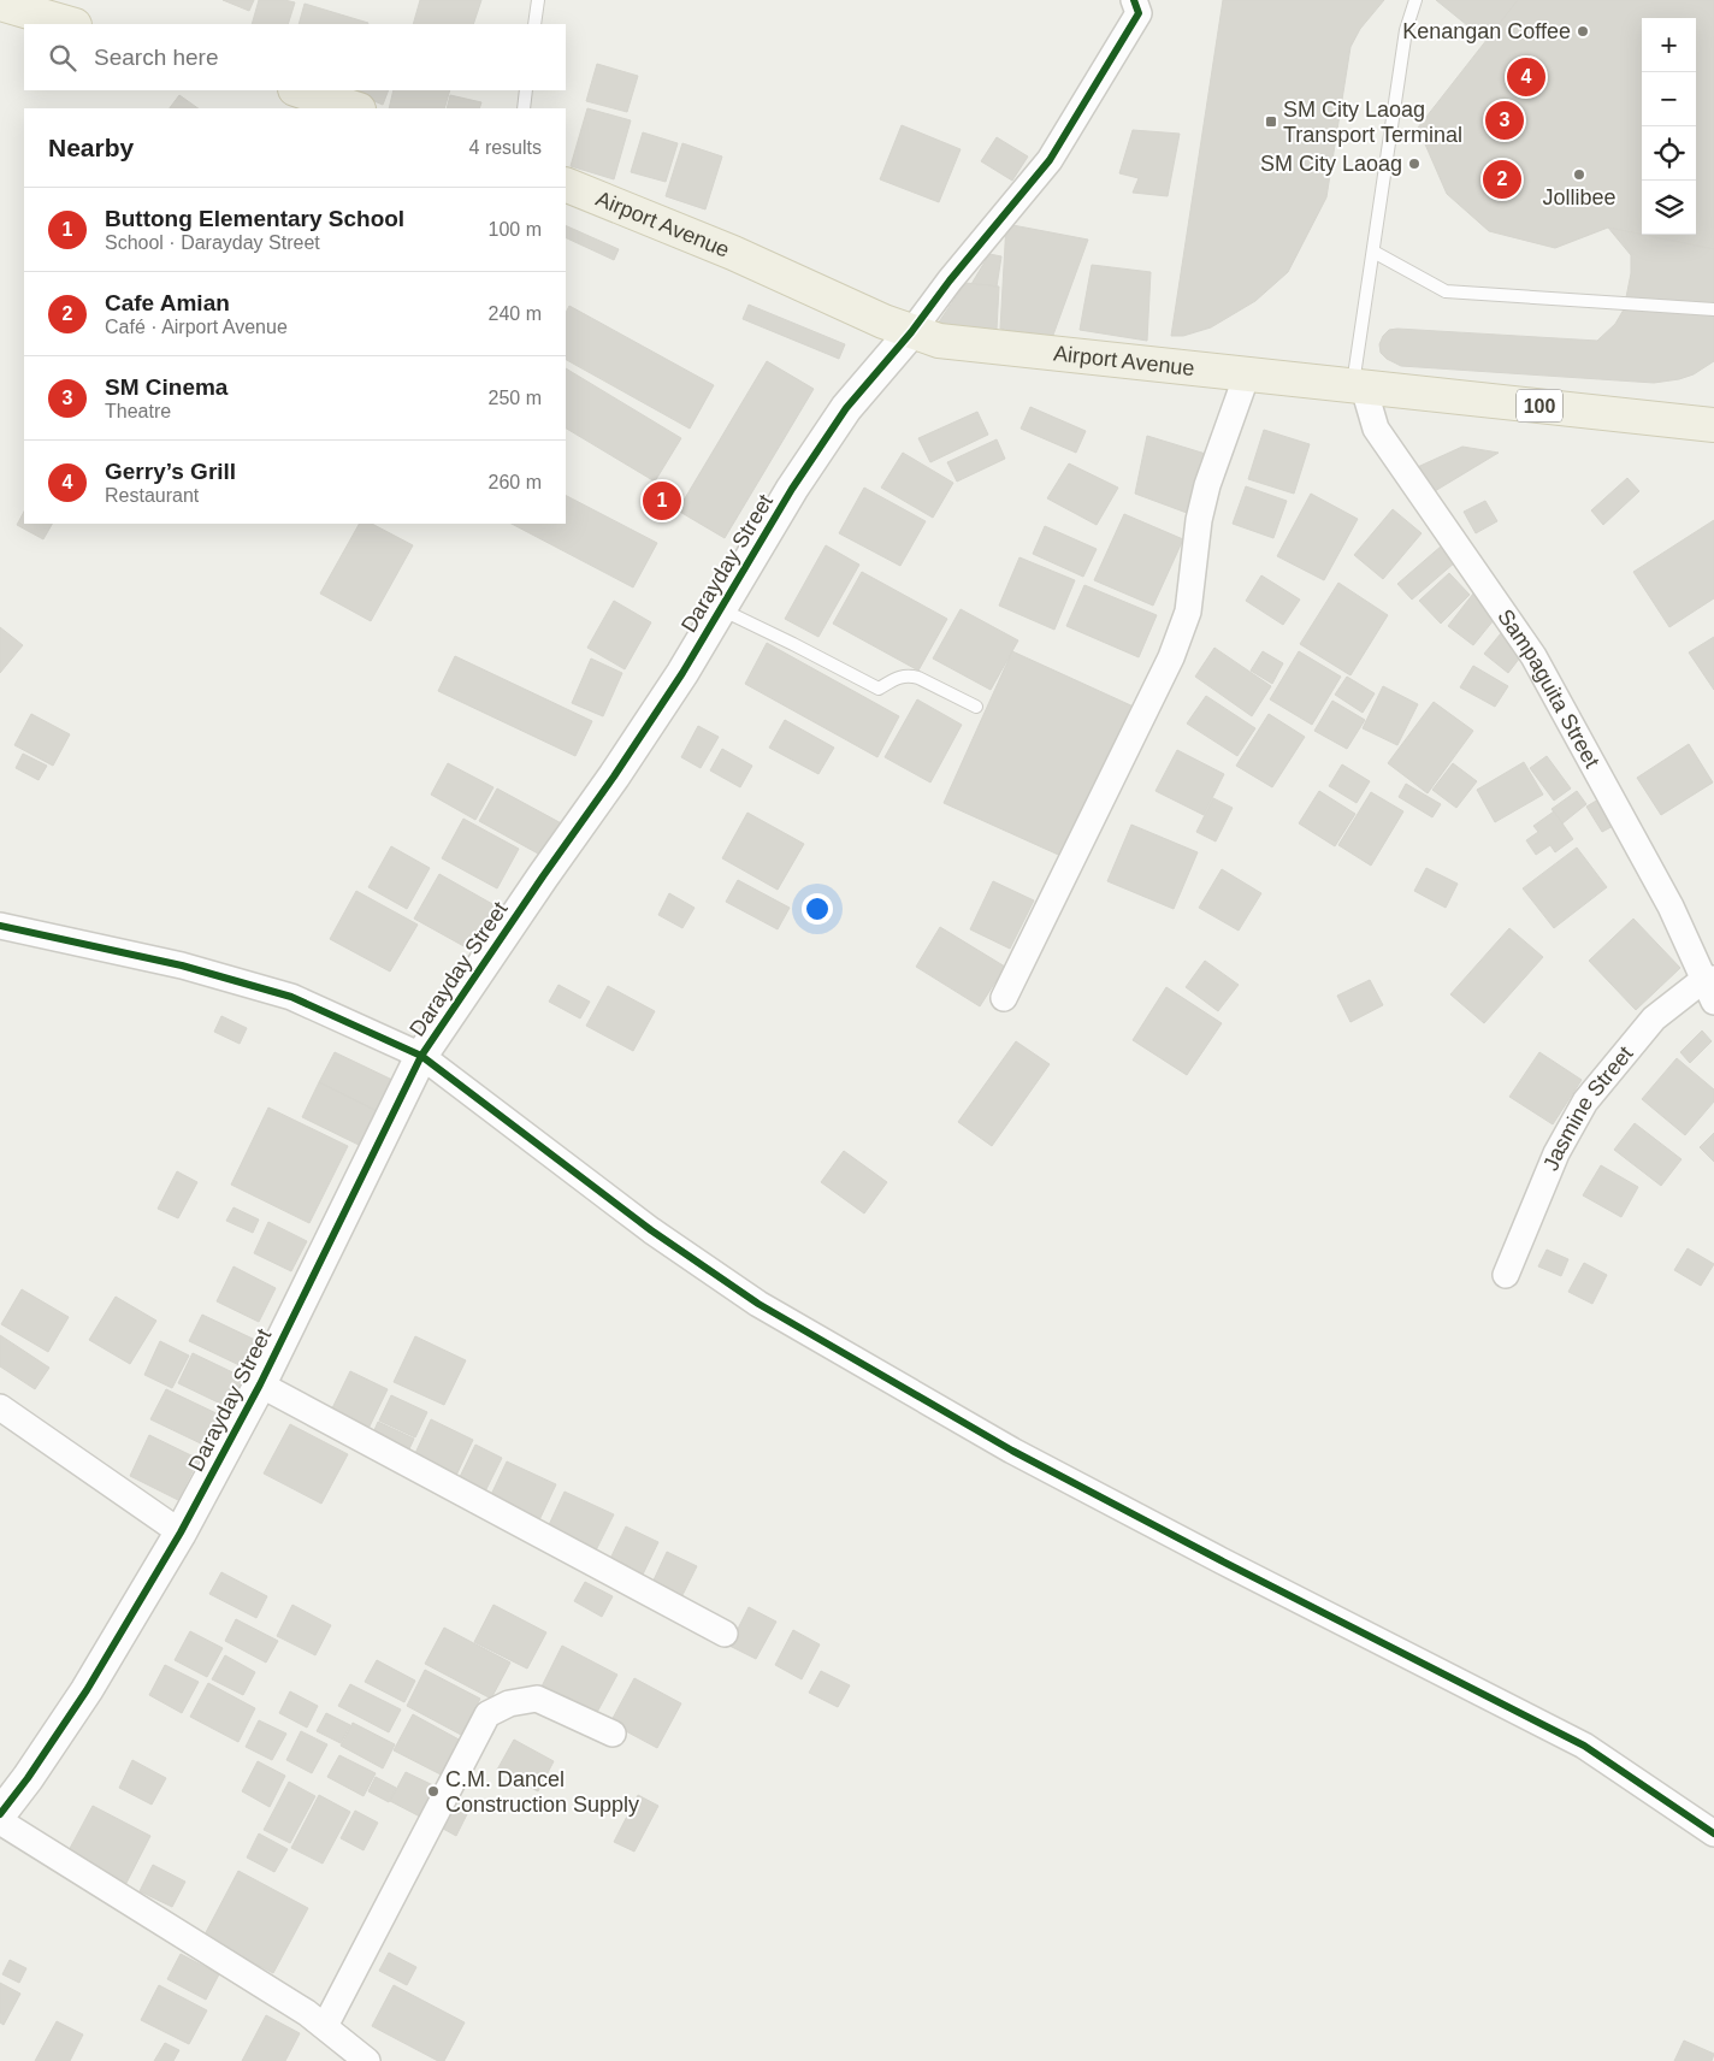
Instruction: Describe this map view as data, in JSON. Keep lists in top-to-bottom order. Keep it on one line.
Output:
{"streets":{"main road":["Airport Avenue","100"],"street":["Darayday Street","Sampaguita Street","Jasmine Street"]},"crossings":[["Airport Avenue","Darayday Street"],["Airport Avenue","Sampaguita Street"],["Sampaguita Street","Jasmine Street"]],"places":{"other":["Kenangan Coffee","SM City Laoag","Jollibee","C.M. Dancel Construction Supply"],"transit":["SM City Laoag Transport Terminal"]},"page":{"map_buttons":["+","−"],"search":"Search here","pins":["4","3","2","1"],"heading":["Nearby","4 results"],"list":[{"mark":"1","name":"Buttong Elementary School","note":"School · Darayday Street","value":"100 m"},{"mark":"2","name":"Cafe Amian","note":"Café · Airport Avenue","value":"240 m"},{"mark":"3","name":"SM Cinema","note":"Theatre","value":"250 m"},{"mark":"4","name":"Gerry’s Grill","note":"Restaurant","value":"260 m"}]}}
